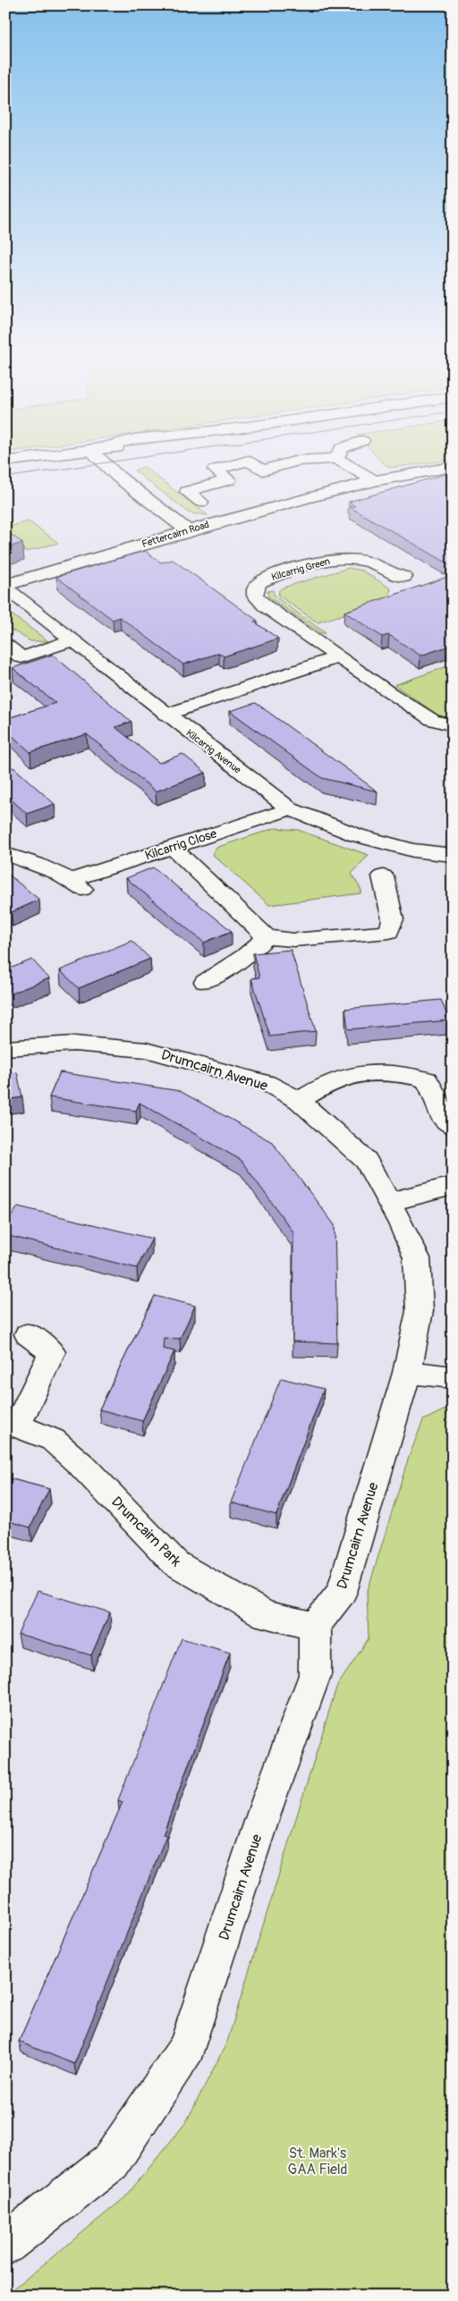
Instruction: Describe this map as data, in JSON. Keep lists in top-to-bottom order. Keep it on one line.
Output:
{"streets":{"street":["Fettercairn Road","Kilcarrig Green","Kilcarrig Avenue","Kilcarrig Close","Drumcairn Avenue","Drumcairn Park"]},"crossings":[["Fettercairn Road","Kilcarrig Avenue"],["Kilcarrig Avenue","Kilcarrig Close"],["Drumcairn Avenue","Drumcairn Park"]],"parks":["St. Mark's GAA Field"]}
